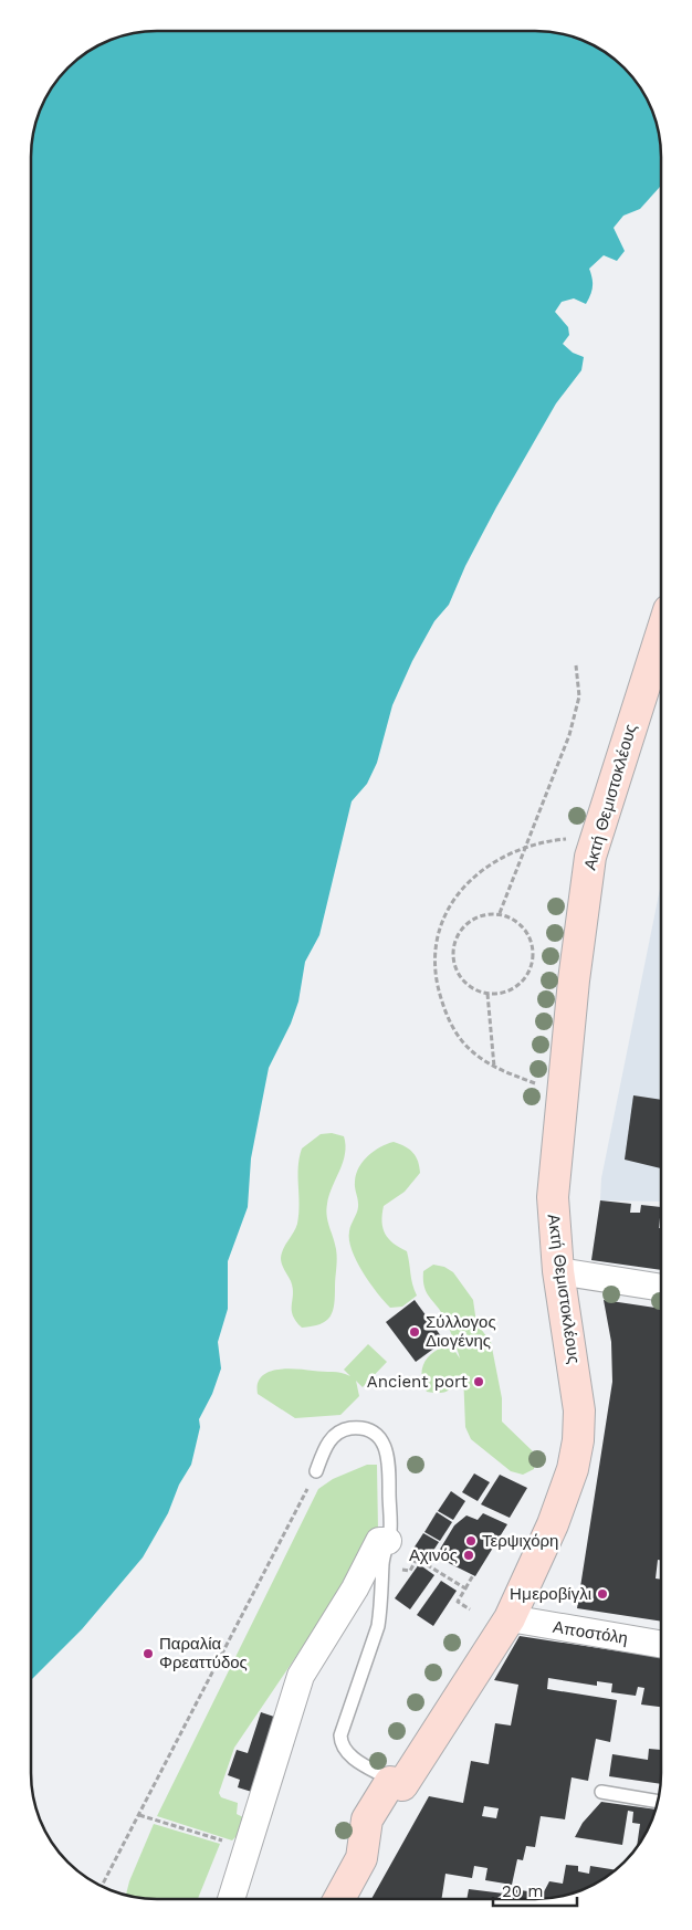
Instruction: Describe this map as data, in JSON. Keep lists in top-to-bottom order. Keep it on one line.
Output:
{"streets":{"main road":["Ακτή Θεμιστοκλέους"],"street":["Αποστόλη"]},"crossings":[["Ακτή Θεμιστοκλέους","Αποστόλη"]],"places":["Σύλλογος Διογένης","Ancient port","Τερψιχόρη","Αχινός","Ημεροβίγλι","Παραλία Φρεαττύδος"],"scale_bar":"20 m"}
